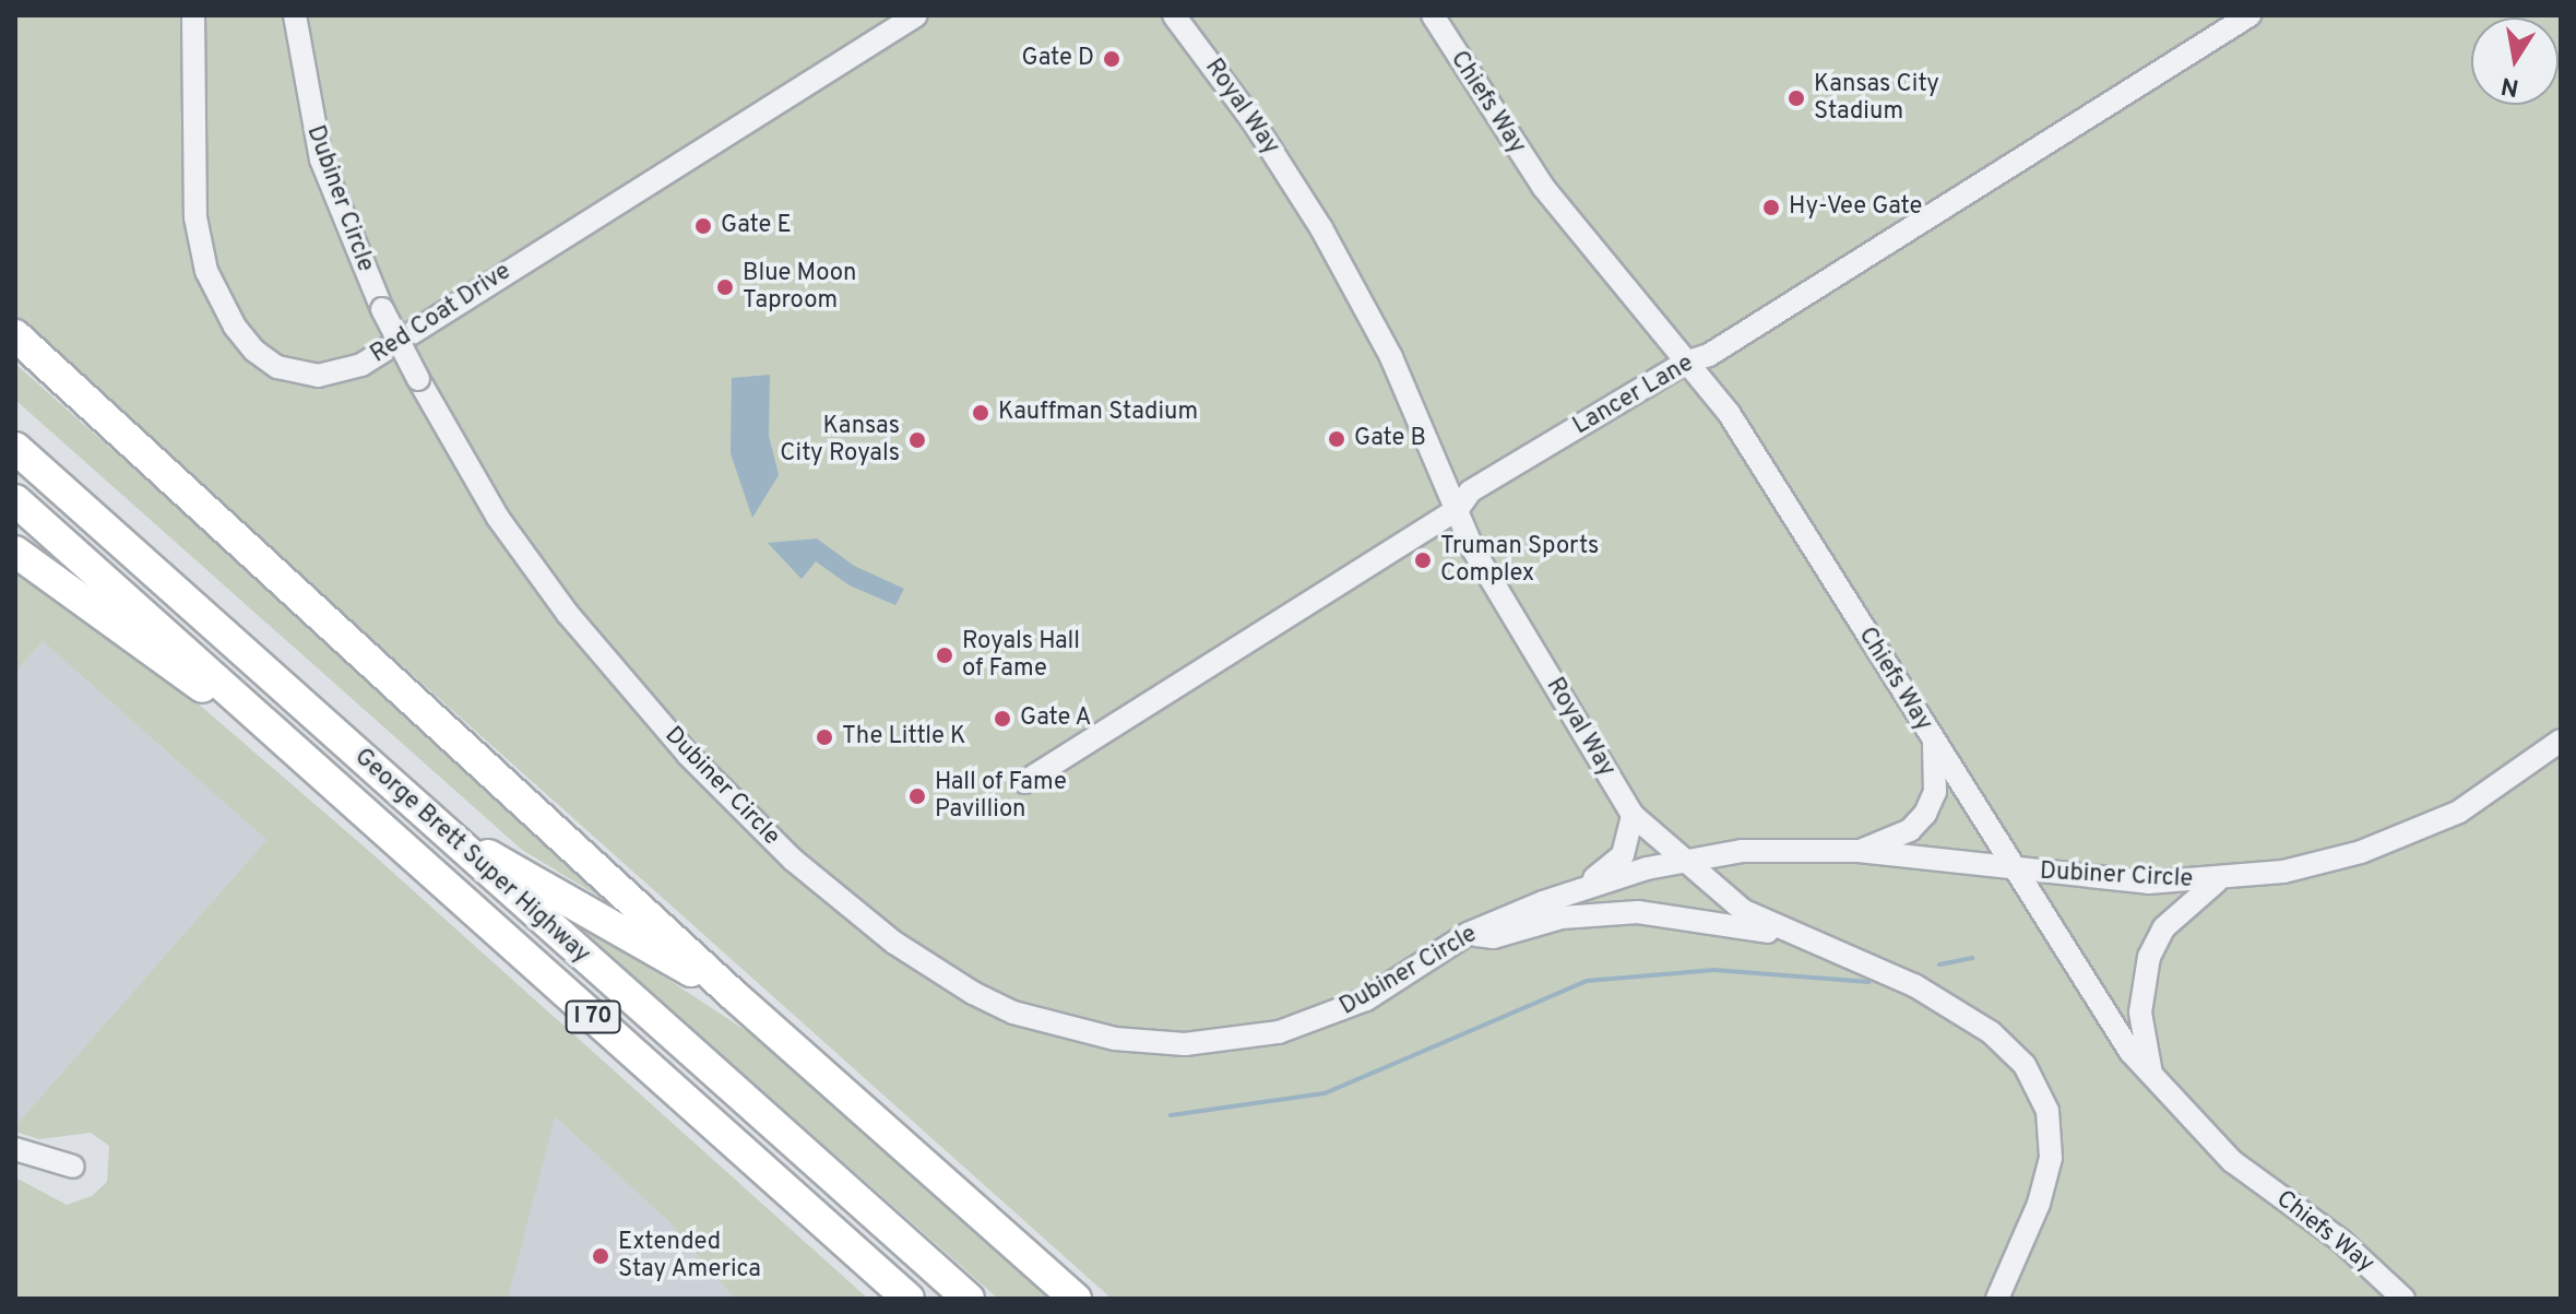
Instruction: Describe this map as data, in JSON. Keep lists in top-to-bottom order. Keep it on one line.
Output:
{"streets":{"highway":["George Brett Super Highway","I 70"],"street":["Chiefs Way","Royal Way","Dubiner Circle","Red Coat Drive","Lancer Lane"]},"crossings":[["Chiefs Way","Dubiner Circle"],["Chiefs Way","Lancer Lane"],["Royal Way","Dubiner Circle"],["Royal Way","Lancer Lane"]],"places":["Gate D","Kansas City Stadium","Hy-Vee Gate","Gate E","Blue Moon Taproom","Kauffman Stadium","Gate B","Kansas City Royals","Truman Sports Complex","Royals Hall of Fame","Gate A","The Little K","Hall of Fame Pavillion","Extended Stay America"],"north":"bottom"}
